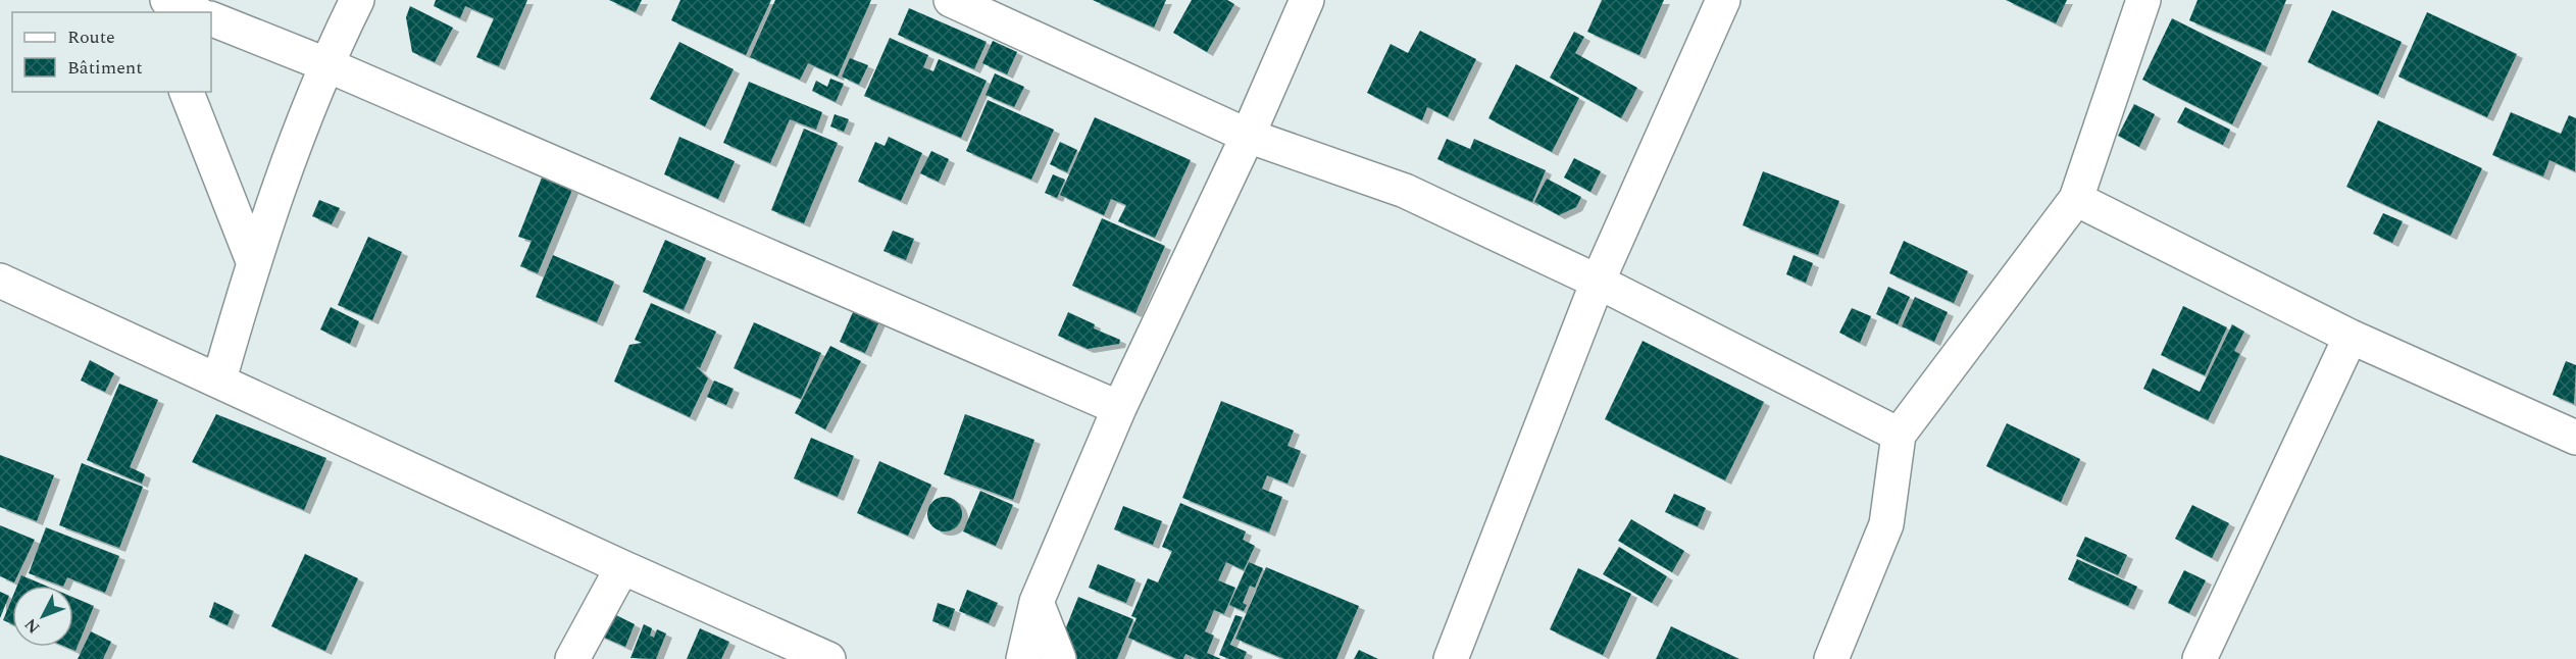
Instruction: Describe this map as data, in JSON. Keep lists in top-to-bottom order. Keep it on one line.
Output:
{"legend":["Route","Bâtiment"],"north":"bottom left"}
